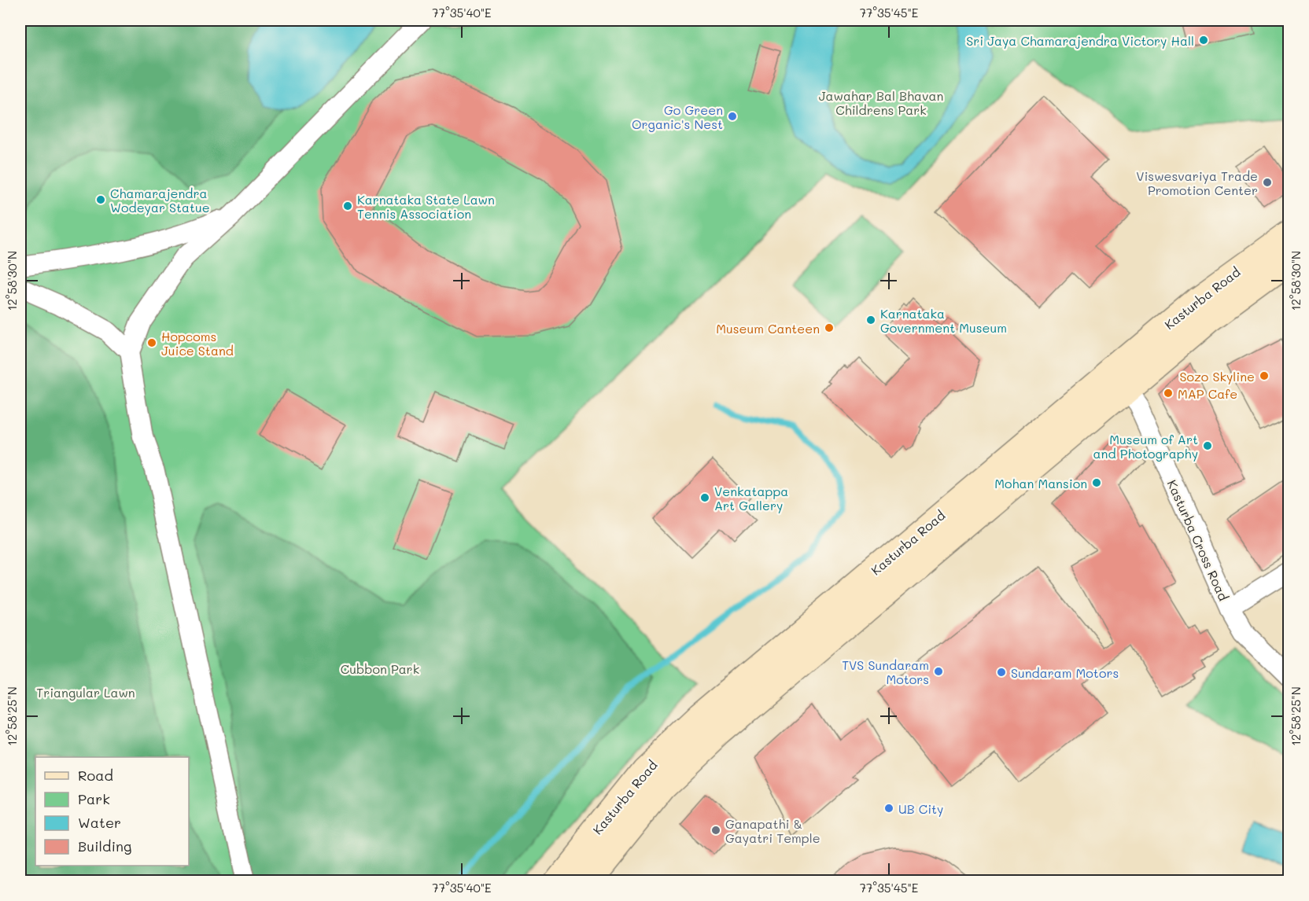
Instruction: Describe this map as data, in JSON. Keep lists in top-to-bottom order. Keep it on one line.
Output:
{"streets":{"main road":["Kasturba Road"],"street":["Kasturba Cross Road"]},"crossings":[["Kasturba Road","Kasturba Cross Road"]],"parks":["Jawahar Bal Bhavan Childrens Park","Cubbon Park","Triangular Lawn"],"places":["Sri Jaya Chamarajendra Victory Hall","Go Green Organic's Nest","Viswesvariya Trade Promotion Center","Chamarajendra Wodeyar Statue","Karnataka State Lawn Tennis Association","Karnataka Government Museum","Museum Canteen","Hopcoms Juice Stand","Sozo Skyline","MAP Cafe","Museum of Art and Photography","Mohan Mansion","Venkatappa Art Gallery","TVS Sundaram Motors","Sundaram Motors","UB City","Ganapathi & Gayatri Temple"],"legend":["Road","Park","Water","Building"],"coordinates":["77°35'40\"E","77°35'45\"E","12°58'30\"N","12°58'25\"N"]}
